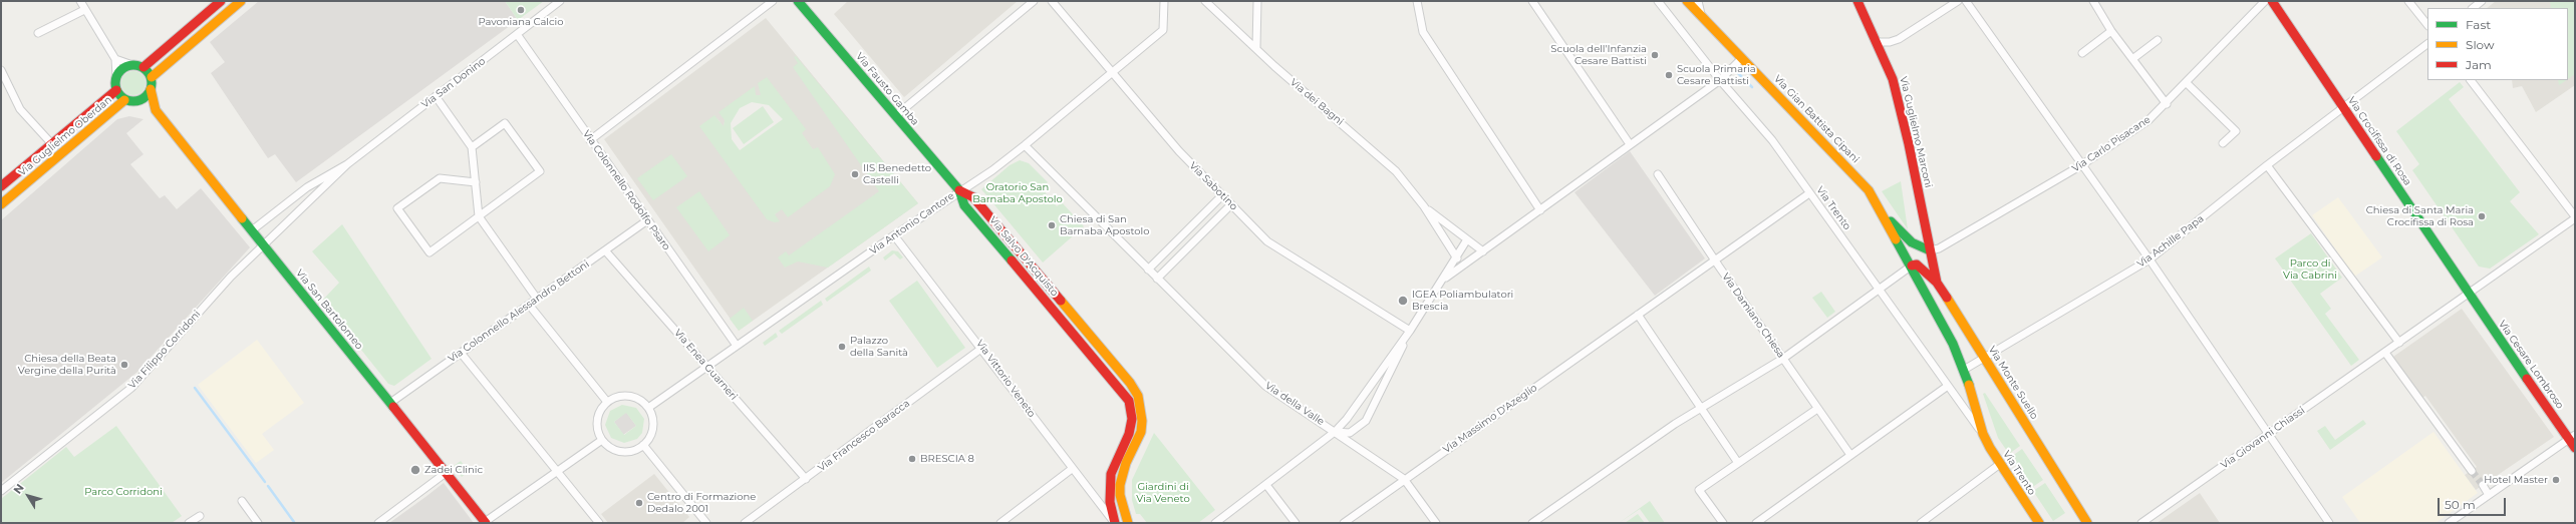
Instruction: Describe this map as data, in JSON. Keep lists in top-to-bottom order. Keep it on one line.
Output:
{"streets":{"street":["Via San Donino","Via Fausto Gamba","Via dei Bagni","Via Gian Battista Cipani","Via Guglielmo Marconi","Via Guglielmo Oberdan","Via Crocifissa di Rosa","Via Carlo Pisacane","Via Sabotino","Via Colonnello Rodolfo Psaro","Via Trento","Via Antonio Cantore","Via Achille Papa","Via Salvo D'Acquisto","Via San Bartolomeo","Via Colonnello Alessandro Bettoni","Via Damiano Chiesa","Via Filippo Corridoni","Via Enea Guarneri","Via Cesare Lombroso","Via Vittorio Veneto","Via Monte Suello","Via della Valle","Via Massimo D'Azeglio","Via Francesco Baracca","Via Giovanni Chiassi"]},"crossings":[["Via San Donino","Via Colonnello Rodolfo Psaro"],["Via San Donino","Via San Bartolomeo"],["Via San Donino","Via Filippo Corridoni"],["Via Fausto Gamba","Via Antonio Cantore"],["Via Fausto Gamba","Via Salvo D'Acquisto"],["Via Guglielmo Marconi","Via Carlo Pisacane"],["Via Guglielmo Marconi","Via Monte Suello"],["Via Guglielmo Oberdan","Via San Bartolomeo"],["Via Crocifissa di Rosa","Via Achille Papa"],["Via Crocifissa di Rosa","Via Cesare Lombroso"],["Via Crocifissa di Rosa","Via Giovanni Chiassi"],["Via Carlo Pisacane","Via Monte Suello"],["Via Sabotino","Via Antonio Cantore"],["Via Colonnello Rodolfo Psaro","Via Antonio Cantore"],["Via Colonnello Rodolfo Psaro","Via Colonnello Alessandro Bettoni"],["Via Trento","Via Achille Papa"],["Via Trento","Via Massimo D'Azeglio"],["Via Antonio Cantore","Via Salvo D'Acquisto"],["Via Antonio Cantore","Via Enea Guarneri"],["Via Antonio Cantore","Via Vittorio Veneto"],["Via Antonio Cantore","Via della Valle"],["Via Achille Papa","Via Monte Suello"],["Via Salvo D'Acquisto","Via Vittorio Veneto"],["Via San Bartolomeo","Via Colonnello Alessandro Bettoni"],["Via San Bartolomeo","Via Filippo Corridoni"],["Via Colonnello Alessandro Bettoni","Via Enea Guarneri"],["Via Damiano Chiesa","Via Massimo D'Azeglio"],["Via Enea Guarneri","Via Francesco Baracca"],["Via Cesare Lombroso","Via Giovanni Chiassi"],["Via Vittorio Veneto","Via Francesco Baracca"],["Via della Valle","Via Massimo D'Azeglio"]],"parks":["Oratorio San Barnaba Apostolo","Parco di Via Cabrini","Giardini di Via Veneto","Parco Corridoni"],"places":["Pavoniana Calcio","Scuola dell'Infanzia Cesare Battisti","Scuola Primaria Cesare Battisti","IIS Benedetto Castelli","Chiesa di Santa Maria Crocifissa di Rosa","Chiesa di San Barnaba Apostolo","IGEA Poliambulatori Brescia","Palazzo della Sanità","Chiesa della Beata Vergine della Purità","BRESCIA 8","Zadei Clinic","Hotel Master","Centro di Formazione Dedalo 2001"],"legend":["Fast","Slow","Jam"],"scale_bar":"50 m","north":"top left"}
